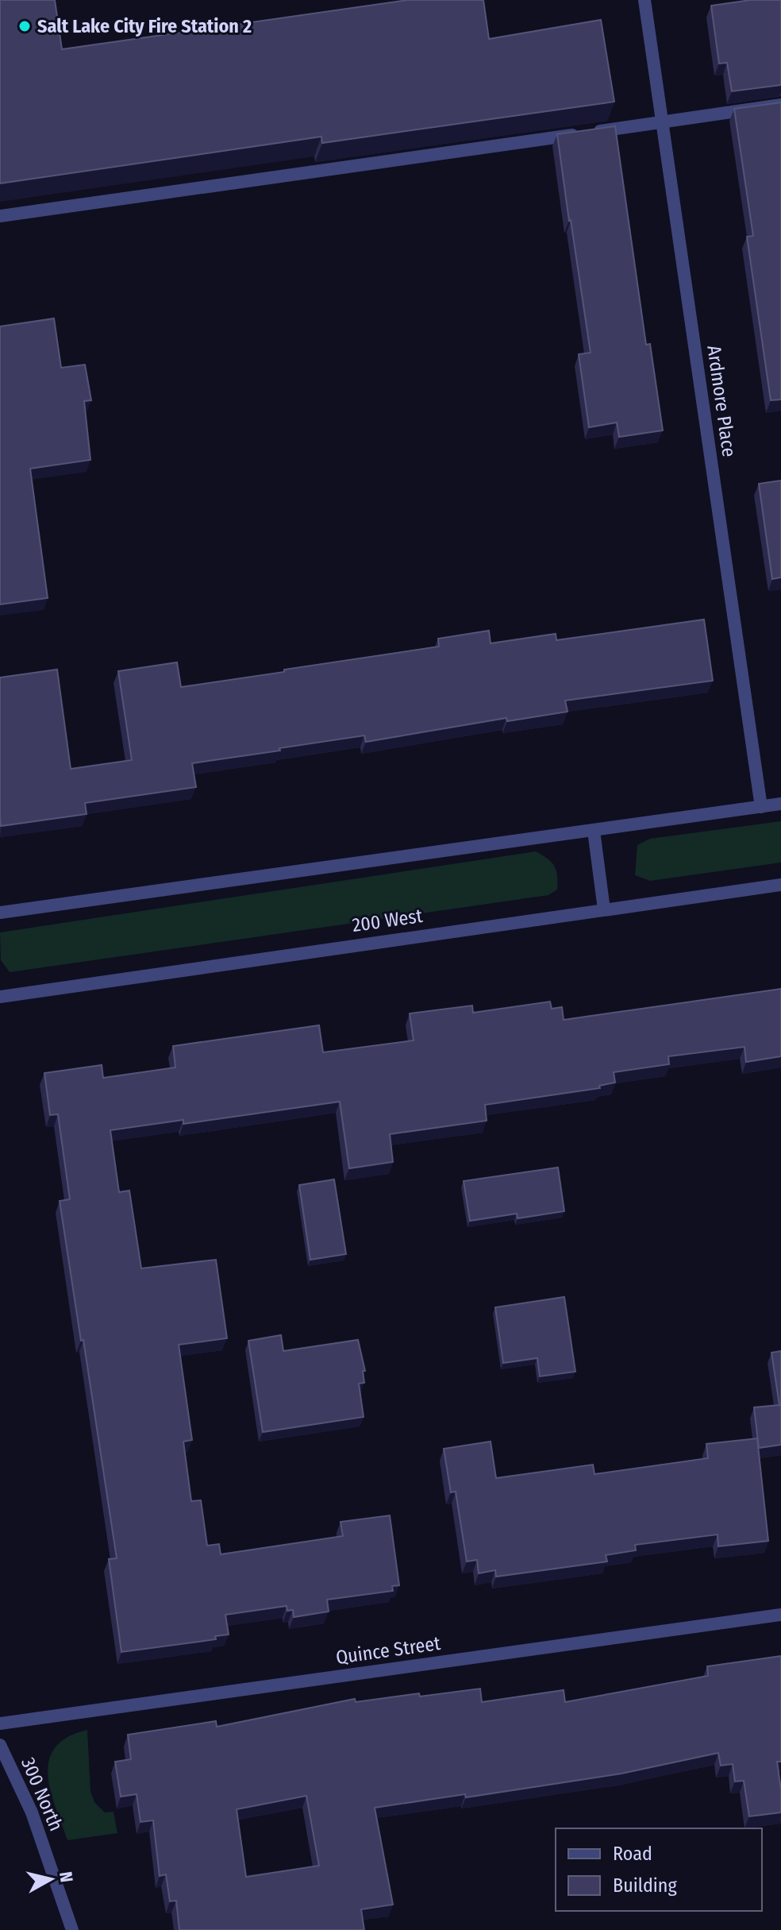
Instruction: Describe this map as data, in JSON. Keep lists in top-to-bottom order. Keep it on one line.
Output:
{"streets":{"street":["Ardmore Place","200 West","Quince Street","300 North"]},"places":["Salt Lake City Fire Station 2"],"legend":["Road","Building"],"north":"right"}
